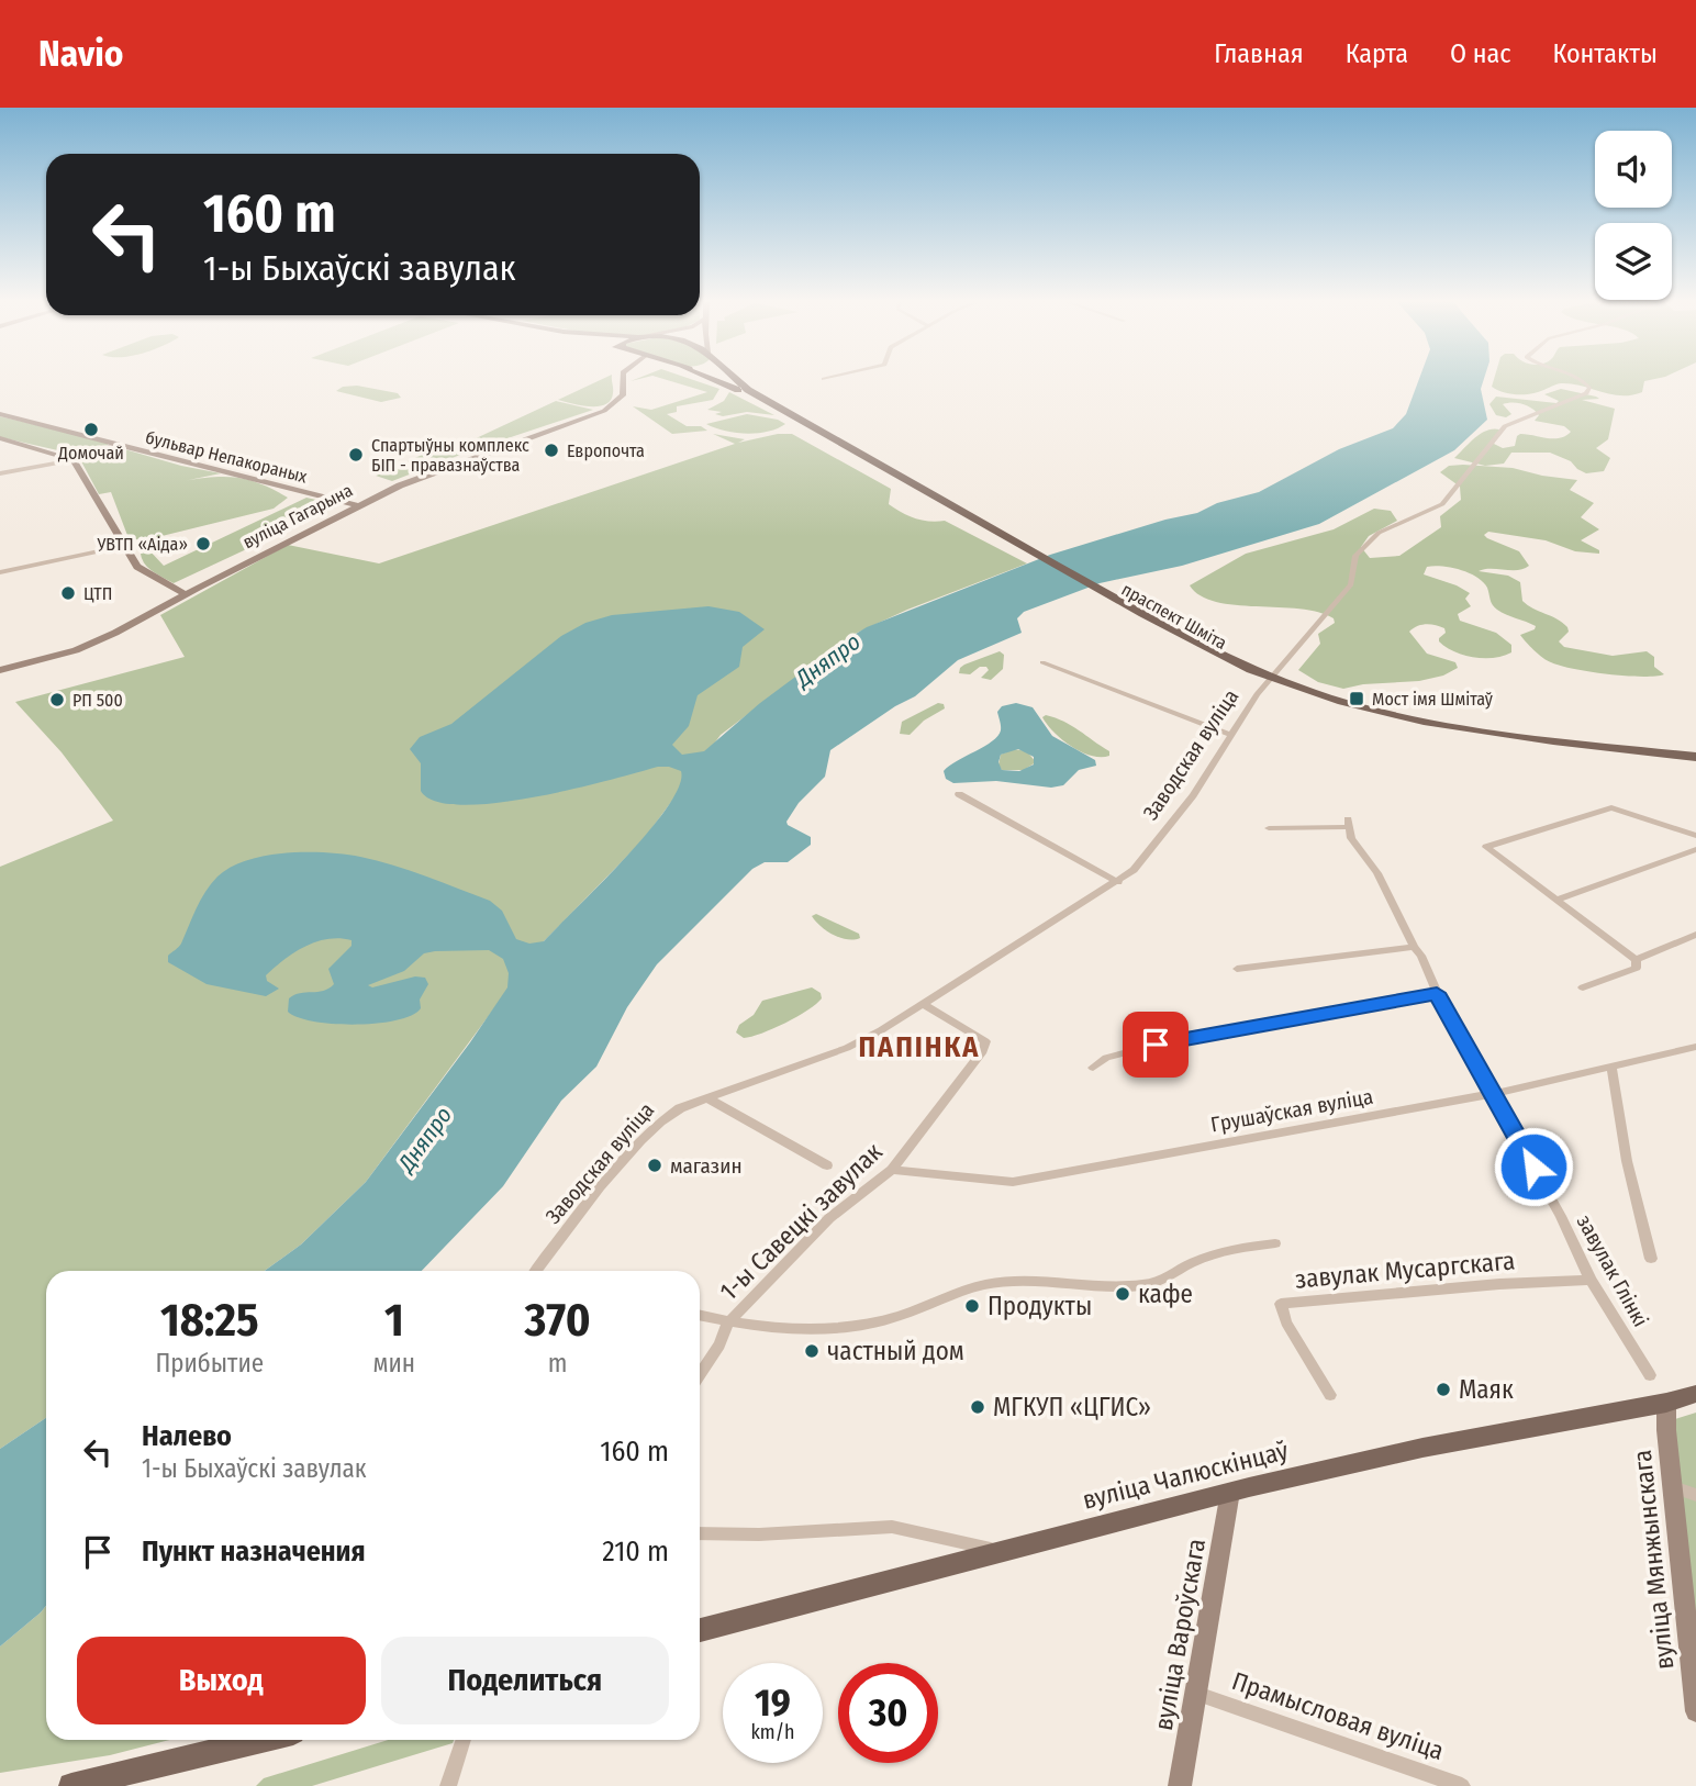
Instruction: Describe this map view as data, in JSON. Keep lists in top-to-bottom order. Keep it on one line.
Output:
{"streets":{"main road":["бульвар Непакораных","вуліца Гагарына","праспект Шміта","вуліца Чалюскінцаў","вуліца Мянжынскага","вуліца Вароўскага"],"street":["Заводская вуліца","Грушаўская вуліца","1-ы Савецкі завулак","завулак Мусаргскага","завулак Глінкі","Прамысловая вуліца"]},"crossings":[["бульвар Непакораных","вуліца Гагарына"],["Заводская вуліца","1-ы Савецкі завулак"],["Грушаўская вуліца","1-ы Савецкі завулак"],["Грушаўская вуліца","завулак Глінкі"],["завулак Мусаргскага","завулак Глінкі"],["вуліца Чалюскінцаў","вуліца Мянжынскага"],["вуліца Чалюскінцаў","вуліца Вароўскага"],["вуліца Вароўскага","Прамысловая вуліца"]],"districts":["ПАПІНКА"],"water":["Дняпро"],"places":{"other":["Домочай","Европочта","Спартыўны комплекс БІП - правазнаўства","УВТП «Аіда»","ЦТП","РП 500","магазин","кафе","Продукты","частный дом","Маяк","МГКУП «ЦГИС»"],"transit":["Мост імя Шмітаў"]},"page":{"header":"Navio","nav":["Главная","Карта","О нас","Контакты"],"turn":["160 m","1-ы Быхаўскі завулак"],"eta":["18:25","Прибытие","1","мин","370","m"],"list":[{"name":"Налево","note":"1-ы Быхаўскі завулак","value":"160 m"},{"name":"Пункт назначения","value":"210 m"}],"buttons":["Выход","Поделиться"],"speed":"19 km/h","limit":"30"}}
